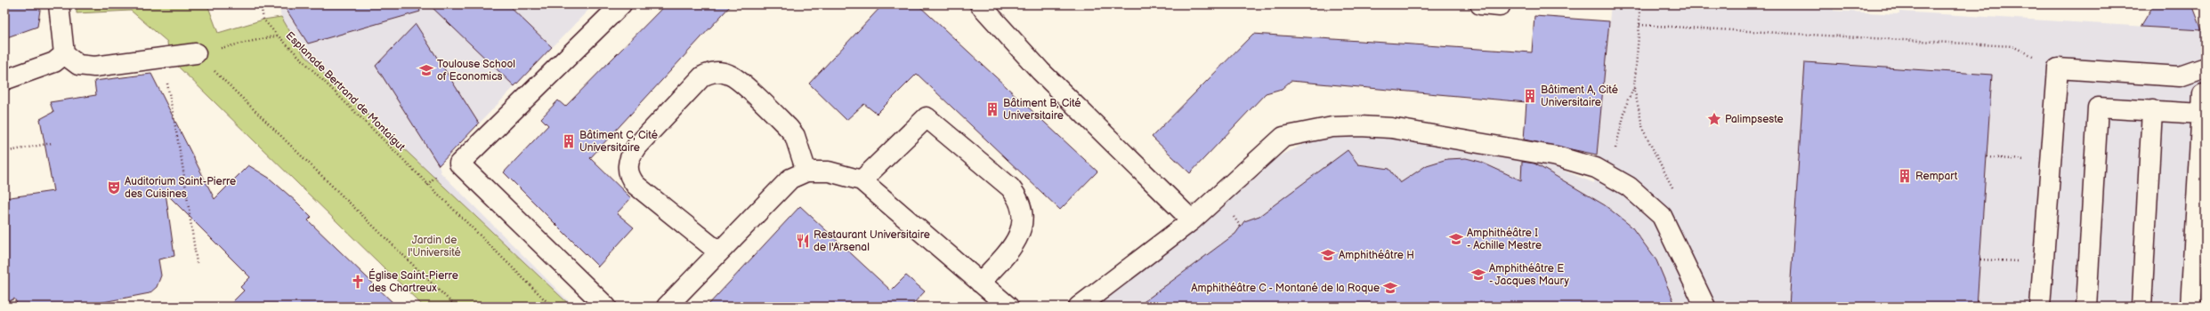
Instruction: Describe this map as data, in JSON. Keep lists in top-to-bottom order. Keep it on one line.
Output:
{"streets":{"path":["Esplanade Bertrand de Montaigut"]},"parks":["Jardin de l'Université"],"places":{"school or university":["Toulouse School of Economics","Amphithéâtre I - Achille Mestre","Amphithéâtre H","Amphithéâtre E - Jacques Maury","Amphithéâtre C - Montané de la Roque"],"building":["Bâtiment A, Cité Universitaire","Bâtiment B, Cité Universitaire","Bâtiment C, Cité Universitaire","Rempart"],"place":["Palimpseste"],"theatre":["Auditorium Saint-Pierre des Cuisines"],"restaurant":["Restaurant Universitaire de l'Arsenal"],"church":["Église Saint-Pierre des Chartreux"]}}
